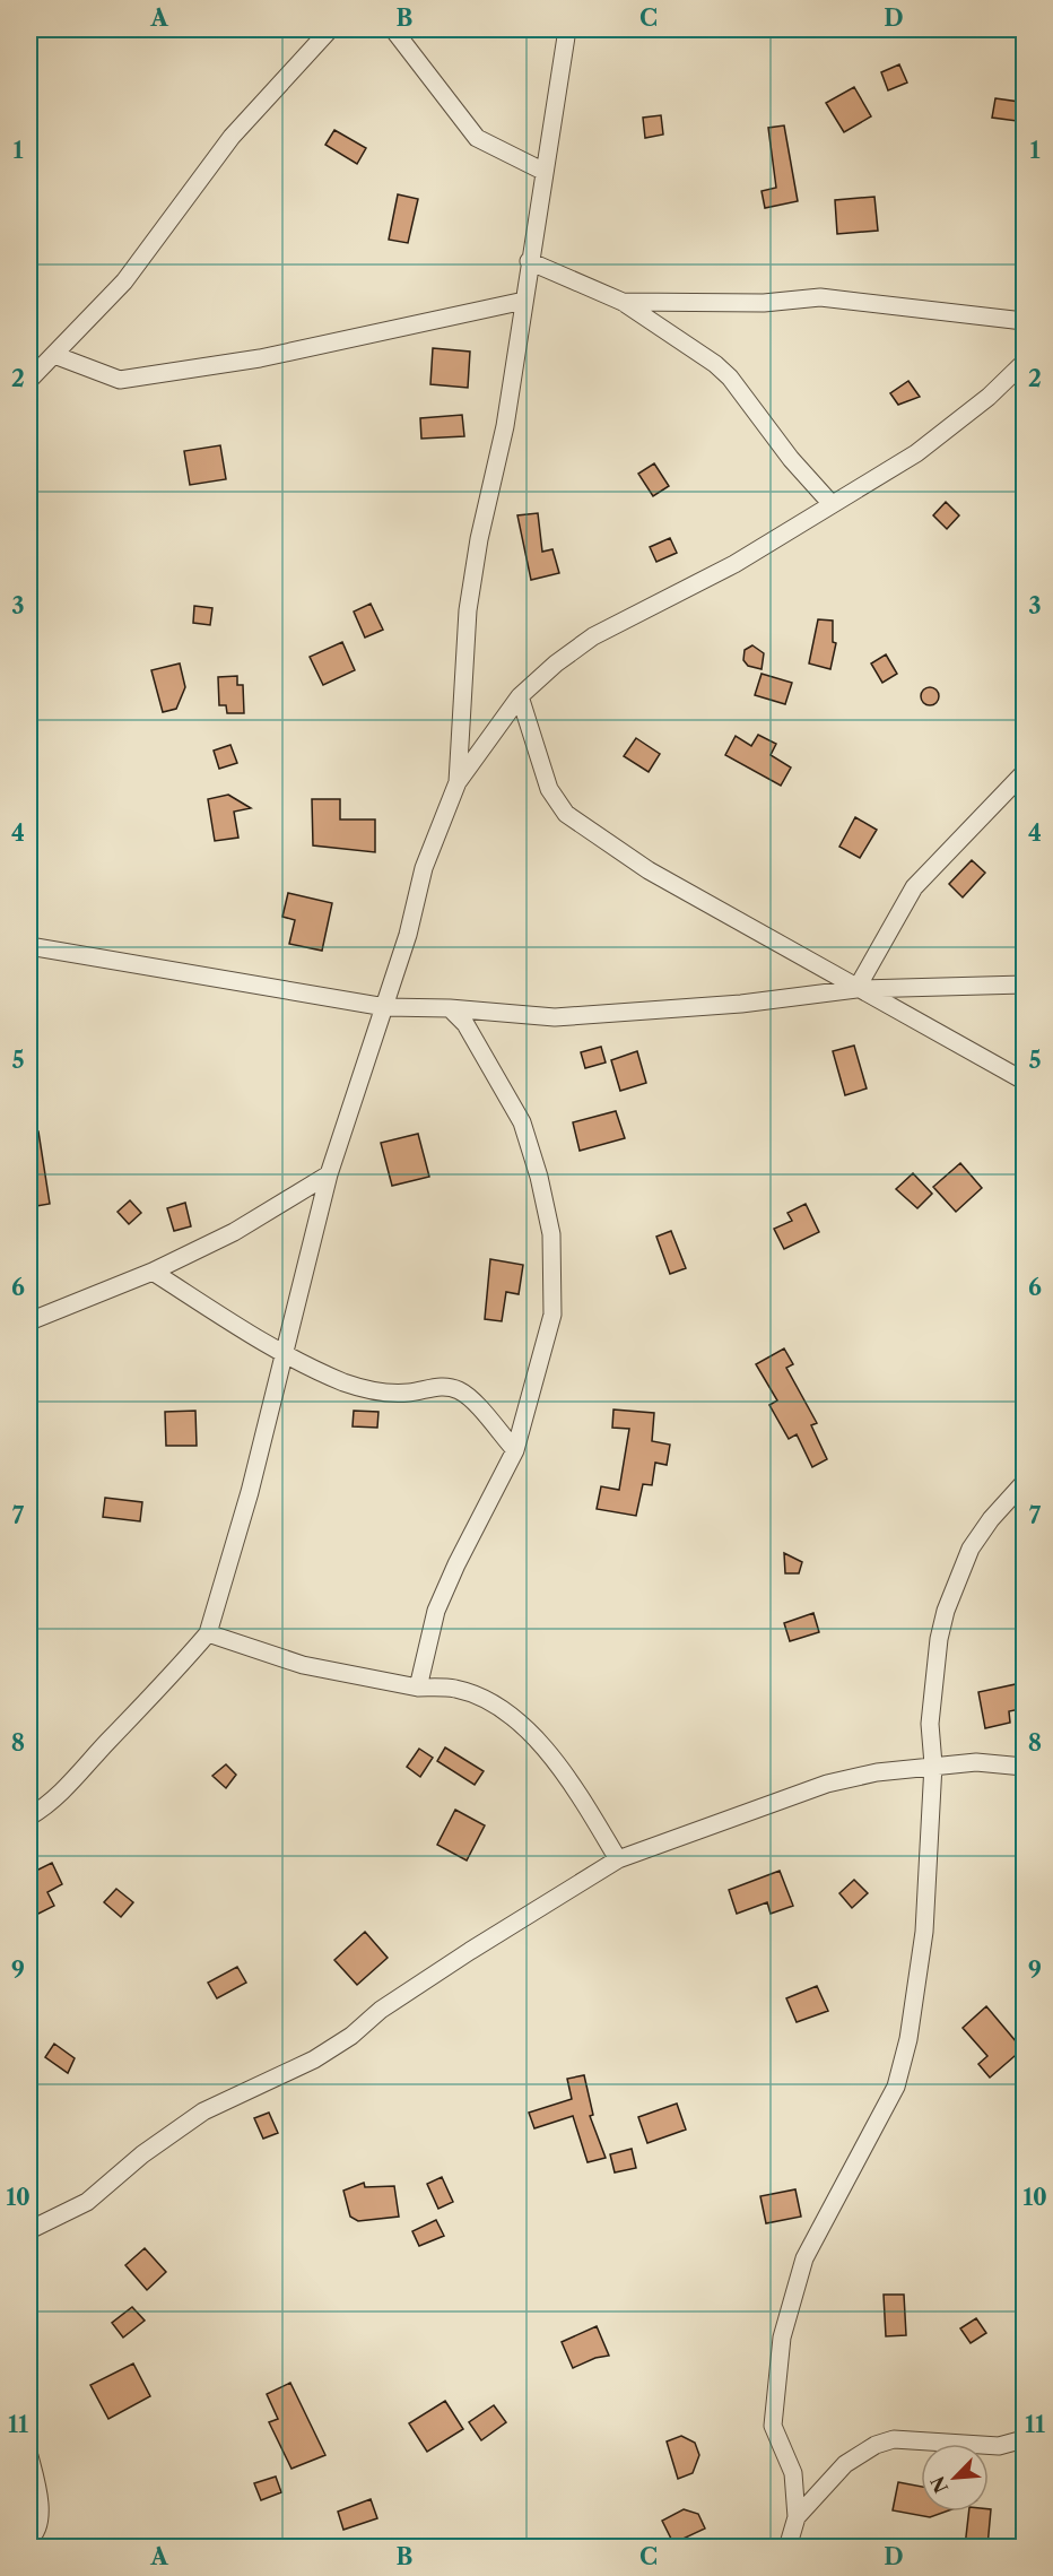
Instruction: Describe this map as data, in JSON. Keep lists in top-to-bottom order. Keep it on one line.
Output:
{"north":"bottom left","grid":{"columns":["A","B","C","D"],"rows":["1","2","3","4","5","6","7","8","9","10","11"]}}
